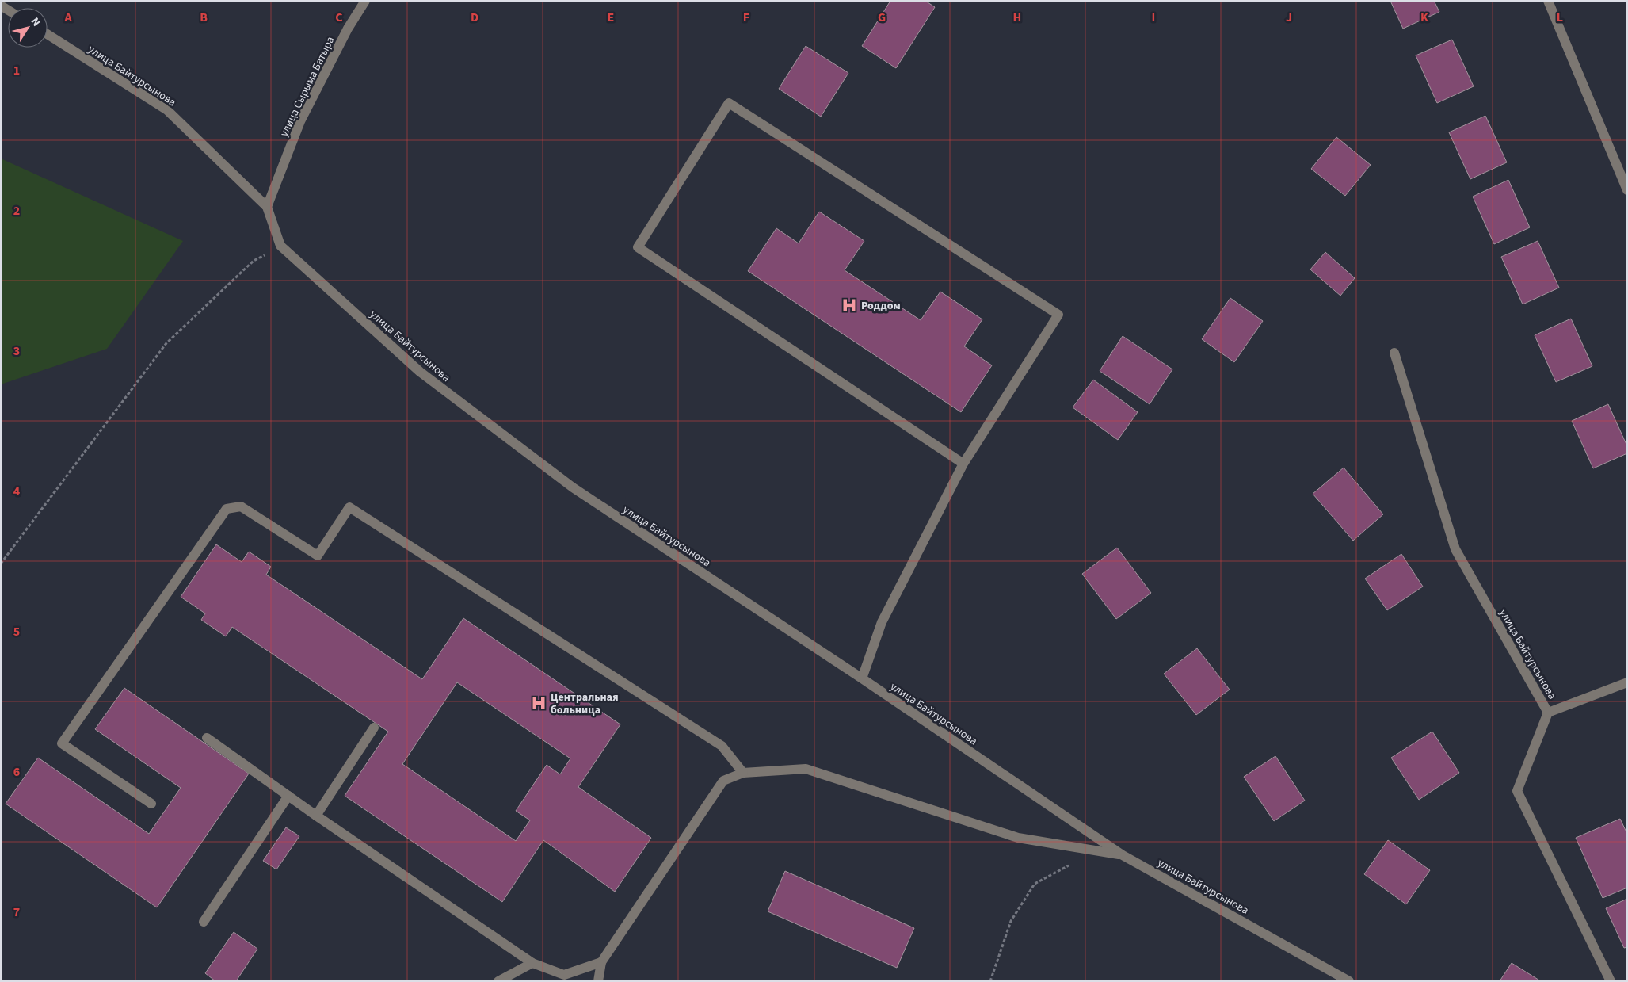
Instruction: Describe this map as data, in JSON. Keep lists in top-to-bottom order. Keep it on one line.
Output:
{"streets":{"street":["улица Байтурсынова","улица Сырыма Батыра"]},"crossings":[["улица Байтурсынова","улица Сырыма Батыра"]],"places":{"hospital":["Роддом","Центральная больница"]},"north":"top right","grid":{"columns":["A","B","C","D","E","F","G","H","I","J","K","L"],"rows":["1","2","3","4","5","6","7"]}}
